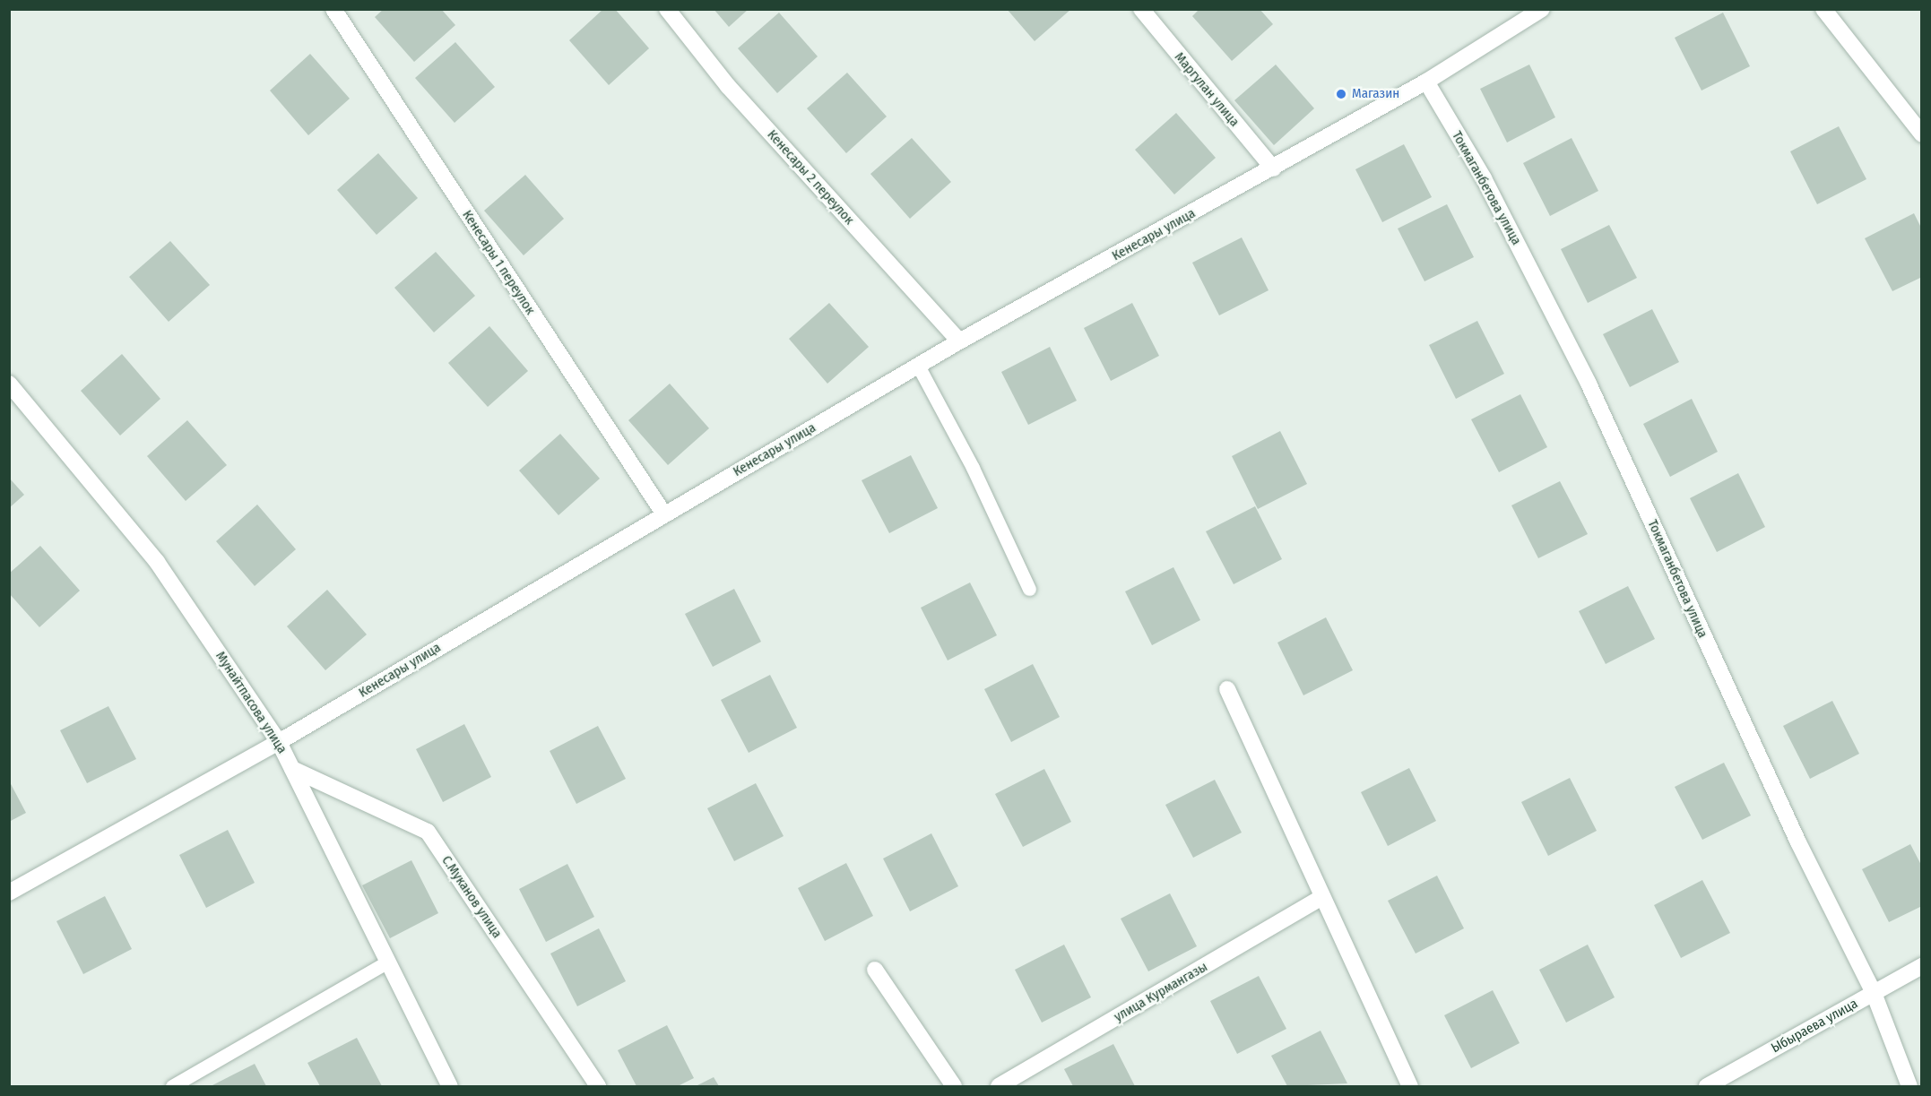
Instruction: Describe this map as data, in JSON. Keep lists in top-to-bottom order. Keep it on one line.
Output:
{"streets":{"street":["Маргулан улица","Кенесары 2 переулок","Токмаганбетова улица","Кенесары улица","Кенесары 1 переулок","Мунайтпасова улица","С.Муканов улица","улица Курмангазы","Ыбыраева улица"]},"crossings":[["Маргулан улица","Кенесары улица"],["Кенесары 2 переулок","Кенесары улица"],["Токмаганбетова улица","Кенесары улица"],["Токмаганбетова улица","Ыбыраева улица"],["Кенесары улица","Кенесары 1 переулок"],["Кенесары улица","Мунайтпасова улица"],["Мунайтпасова улица","С.Муканов улица"]],"places":["Магазин"]}
